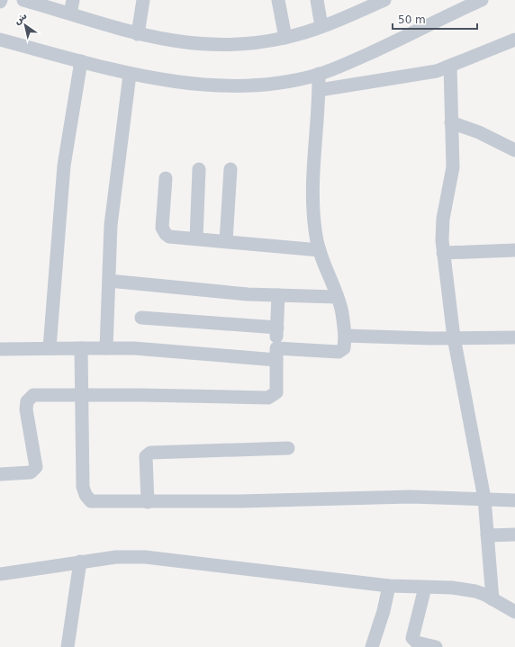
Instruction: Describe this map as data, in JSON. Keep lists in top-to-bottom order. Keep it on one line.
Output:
{"scale_bar":"50 m","north":"top left"}
